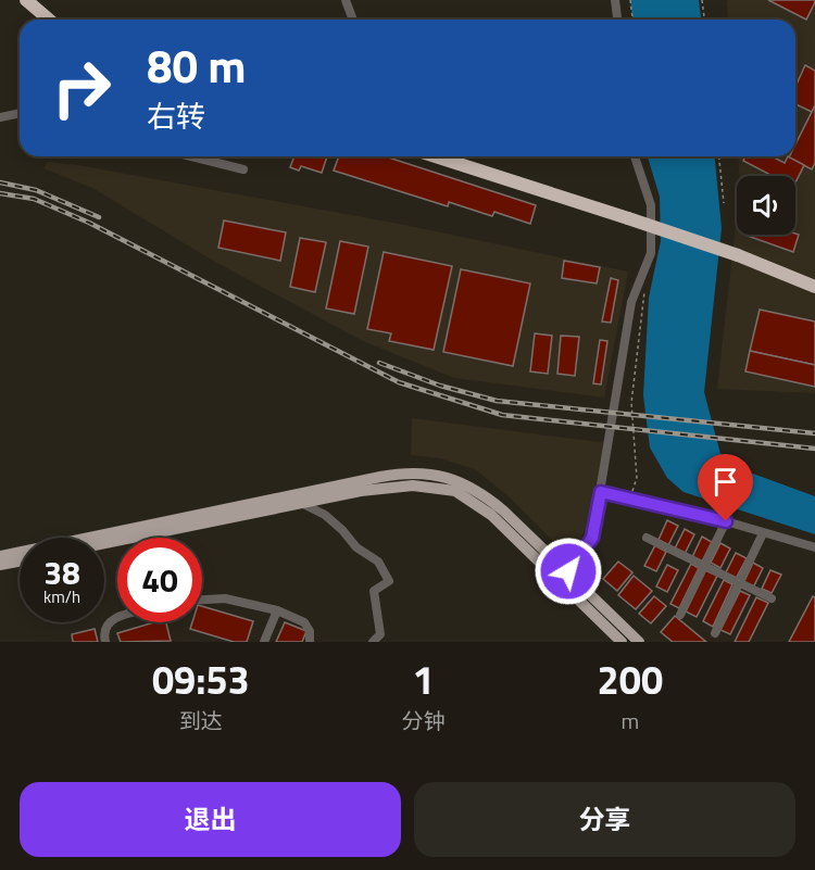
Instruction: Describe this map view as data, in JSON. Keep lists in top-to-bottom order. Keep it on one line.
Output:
{"page":{"turn":["80 m","右转"],"speed":"38 km/h","limit":"40","eta":["09:53","到达","1","分钟","200","m"],"buttons":["退出","分享"]}}
